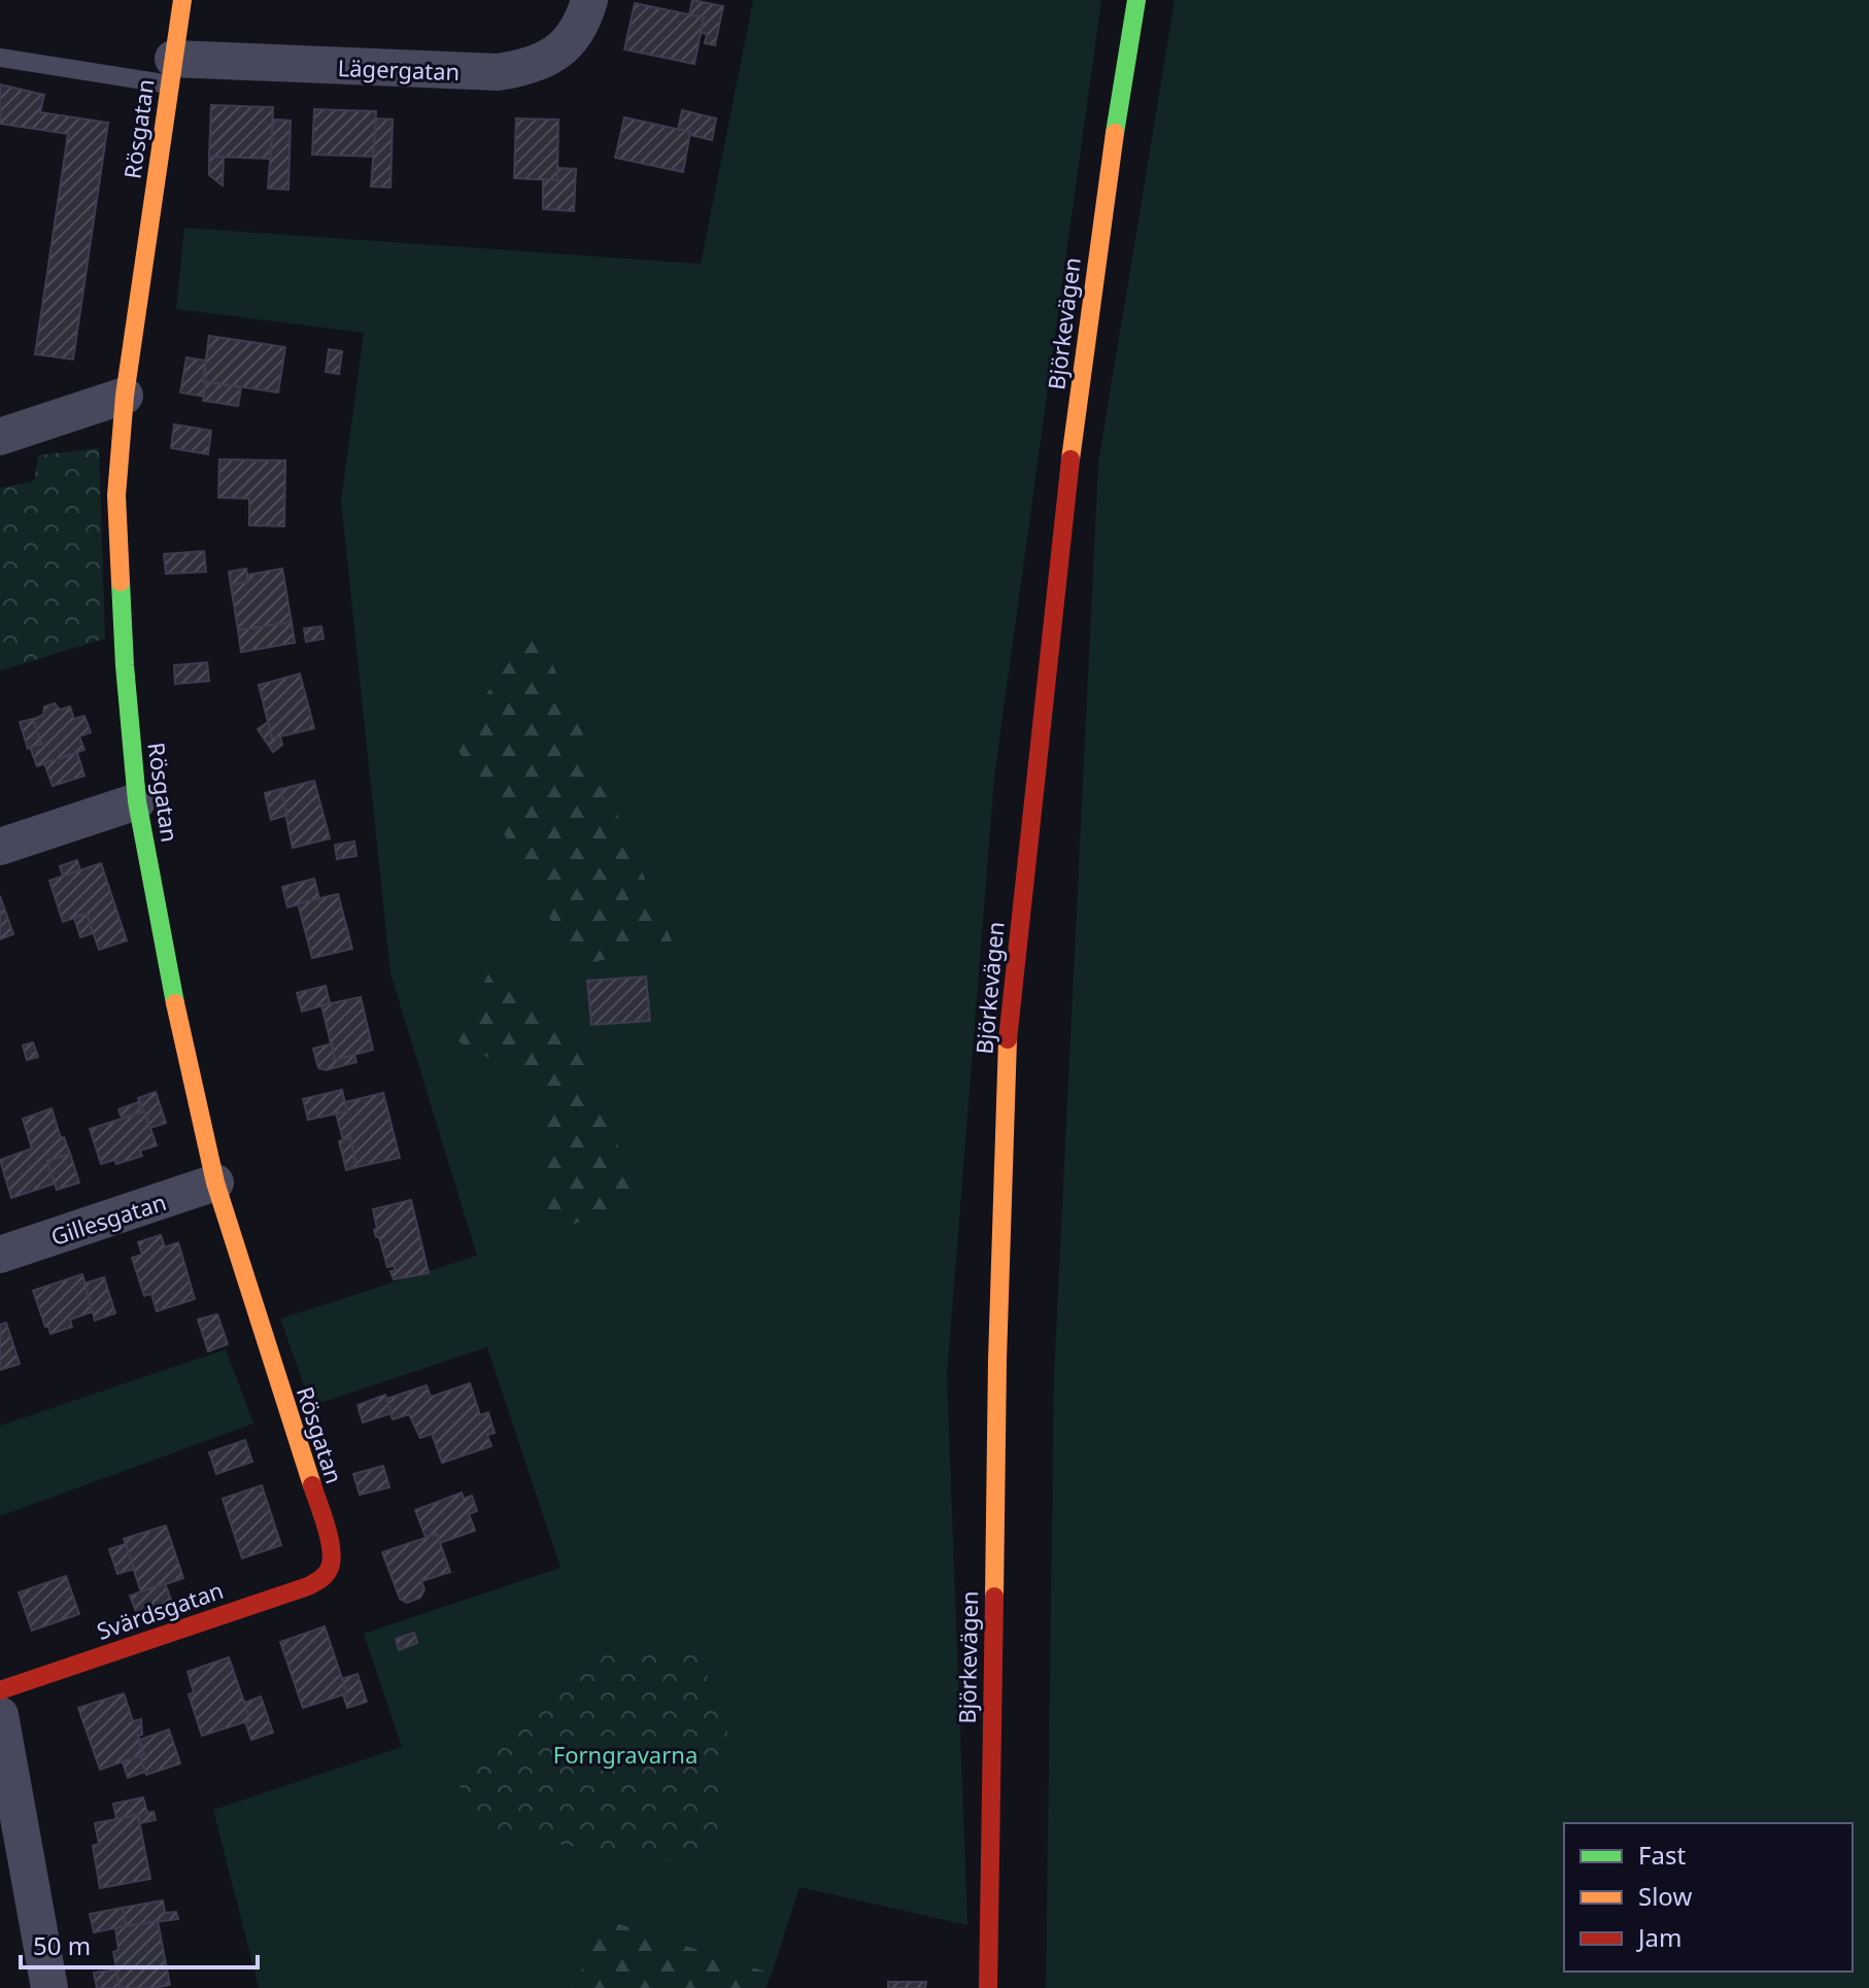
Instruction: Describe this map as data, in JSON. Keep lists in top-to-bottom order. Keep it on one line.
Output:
{"streets":{"main road":["Rösgatan","Björkevägen","Svärdsgatan"],"street":["Lägergatan","Gillesgatan"]},"crossings":[["Lägergatan","Rösgatan"],["Rösgatan","Gillesgatan"],["Rösgatan","Svärdsgatan"]],"parks":["Forngravarna"],"legend":["Fast","Slow","Jam"],"scale_bar":"50 m"}
